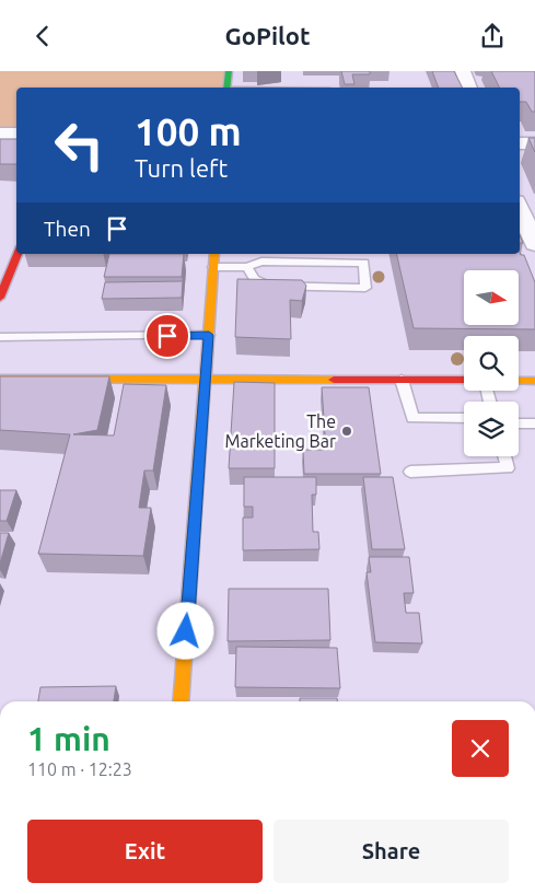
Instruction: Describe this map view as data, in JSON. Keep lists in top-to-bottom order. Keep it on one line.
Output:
{"places":["The Marketing Bar"],"north":"right","page":{"header":"GoPilot","turn":["100 m","Turn left"],"then":"Then","heading":["1 min","110 m · 12:23"],"buttons":["Exit","Share"]}}
